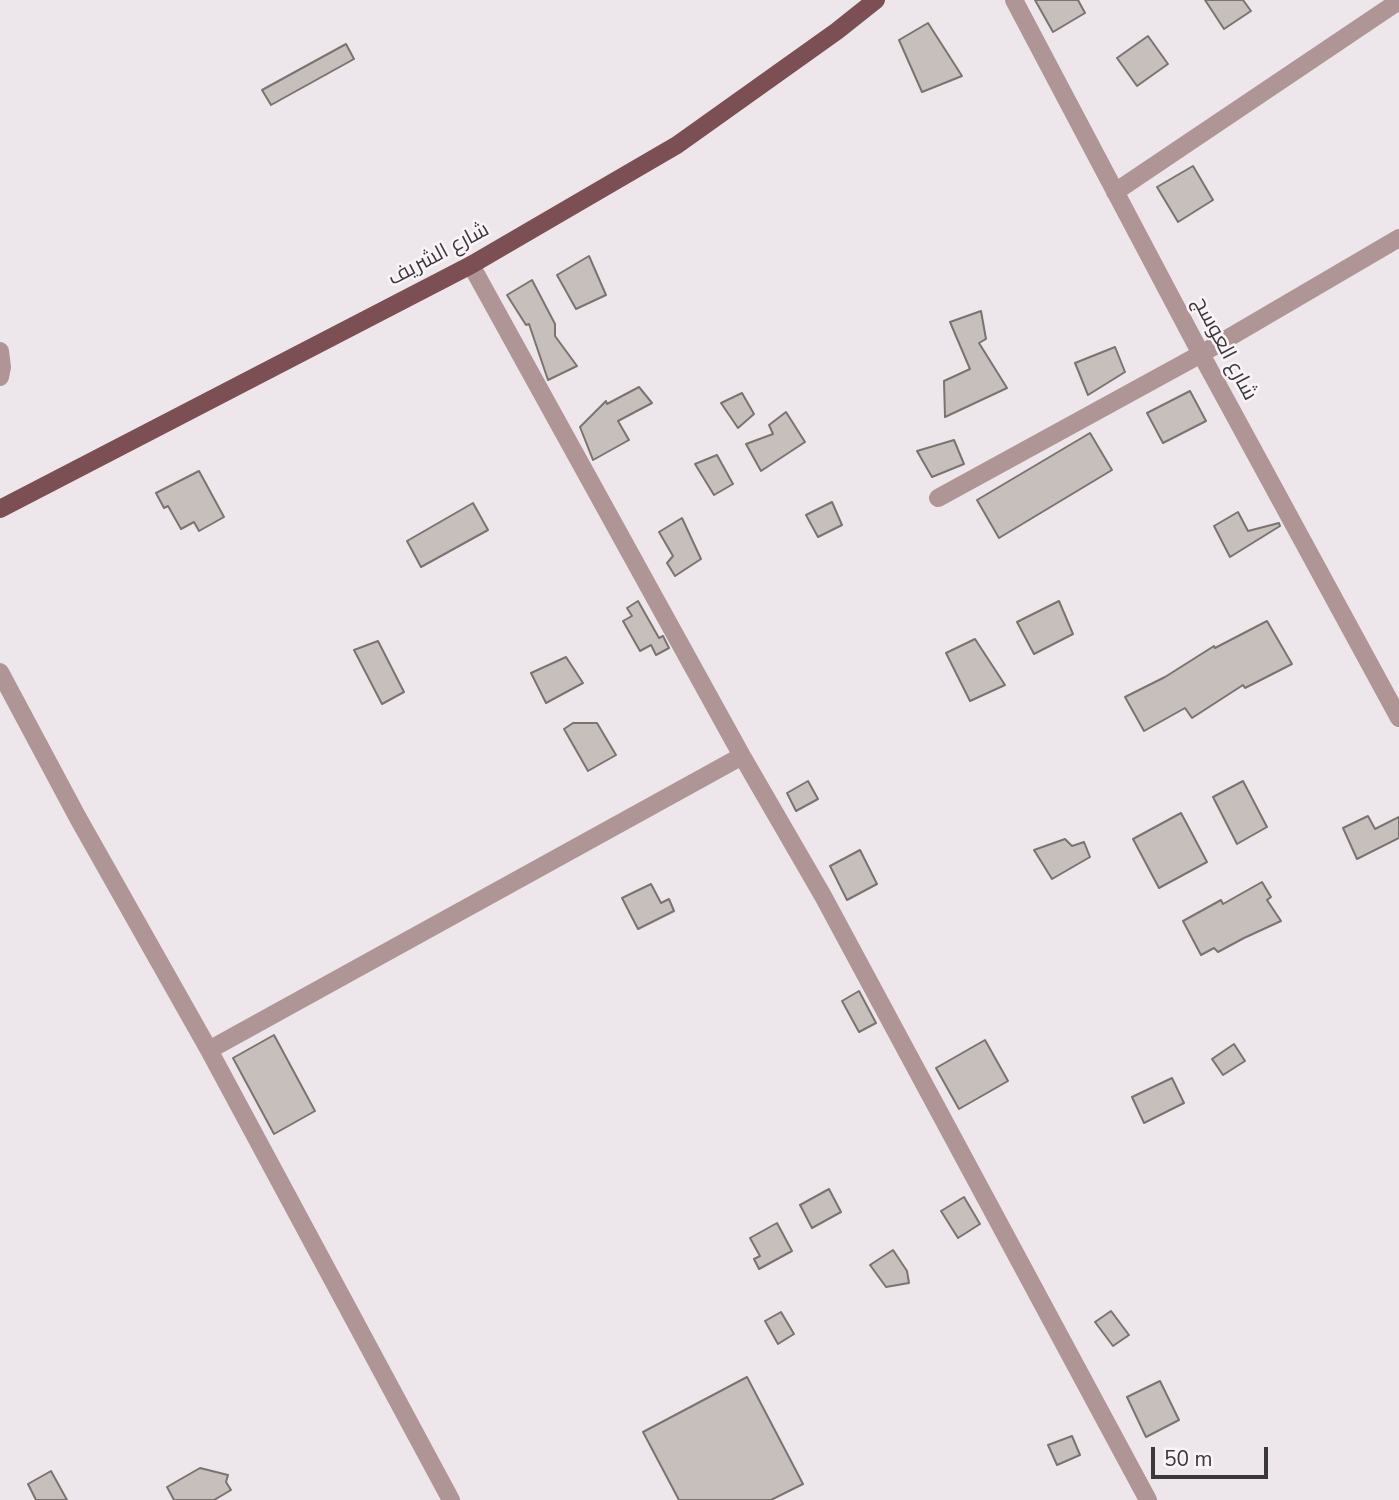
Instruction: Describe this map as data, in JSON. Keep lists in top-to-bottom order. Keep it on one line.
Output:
{"streets":{"main road":["شارع الشريف"],"street":["شارع العوسج"]},"scale_bar":"50 m"}
